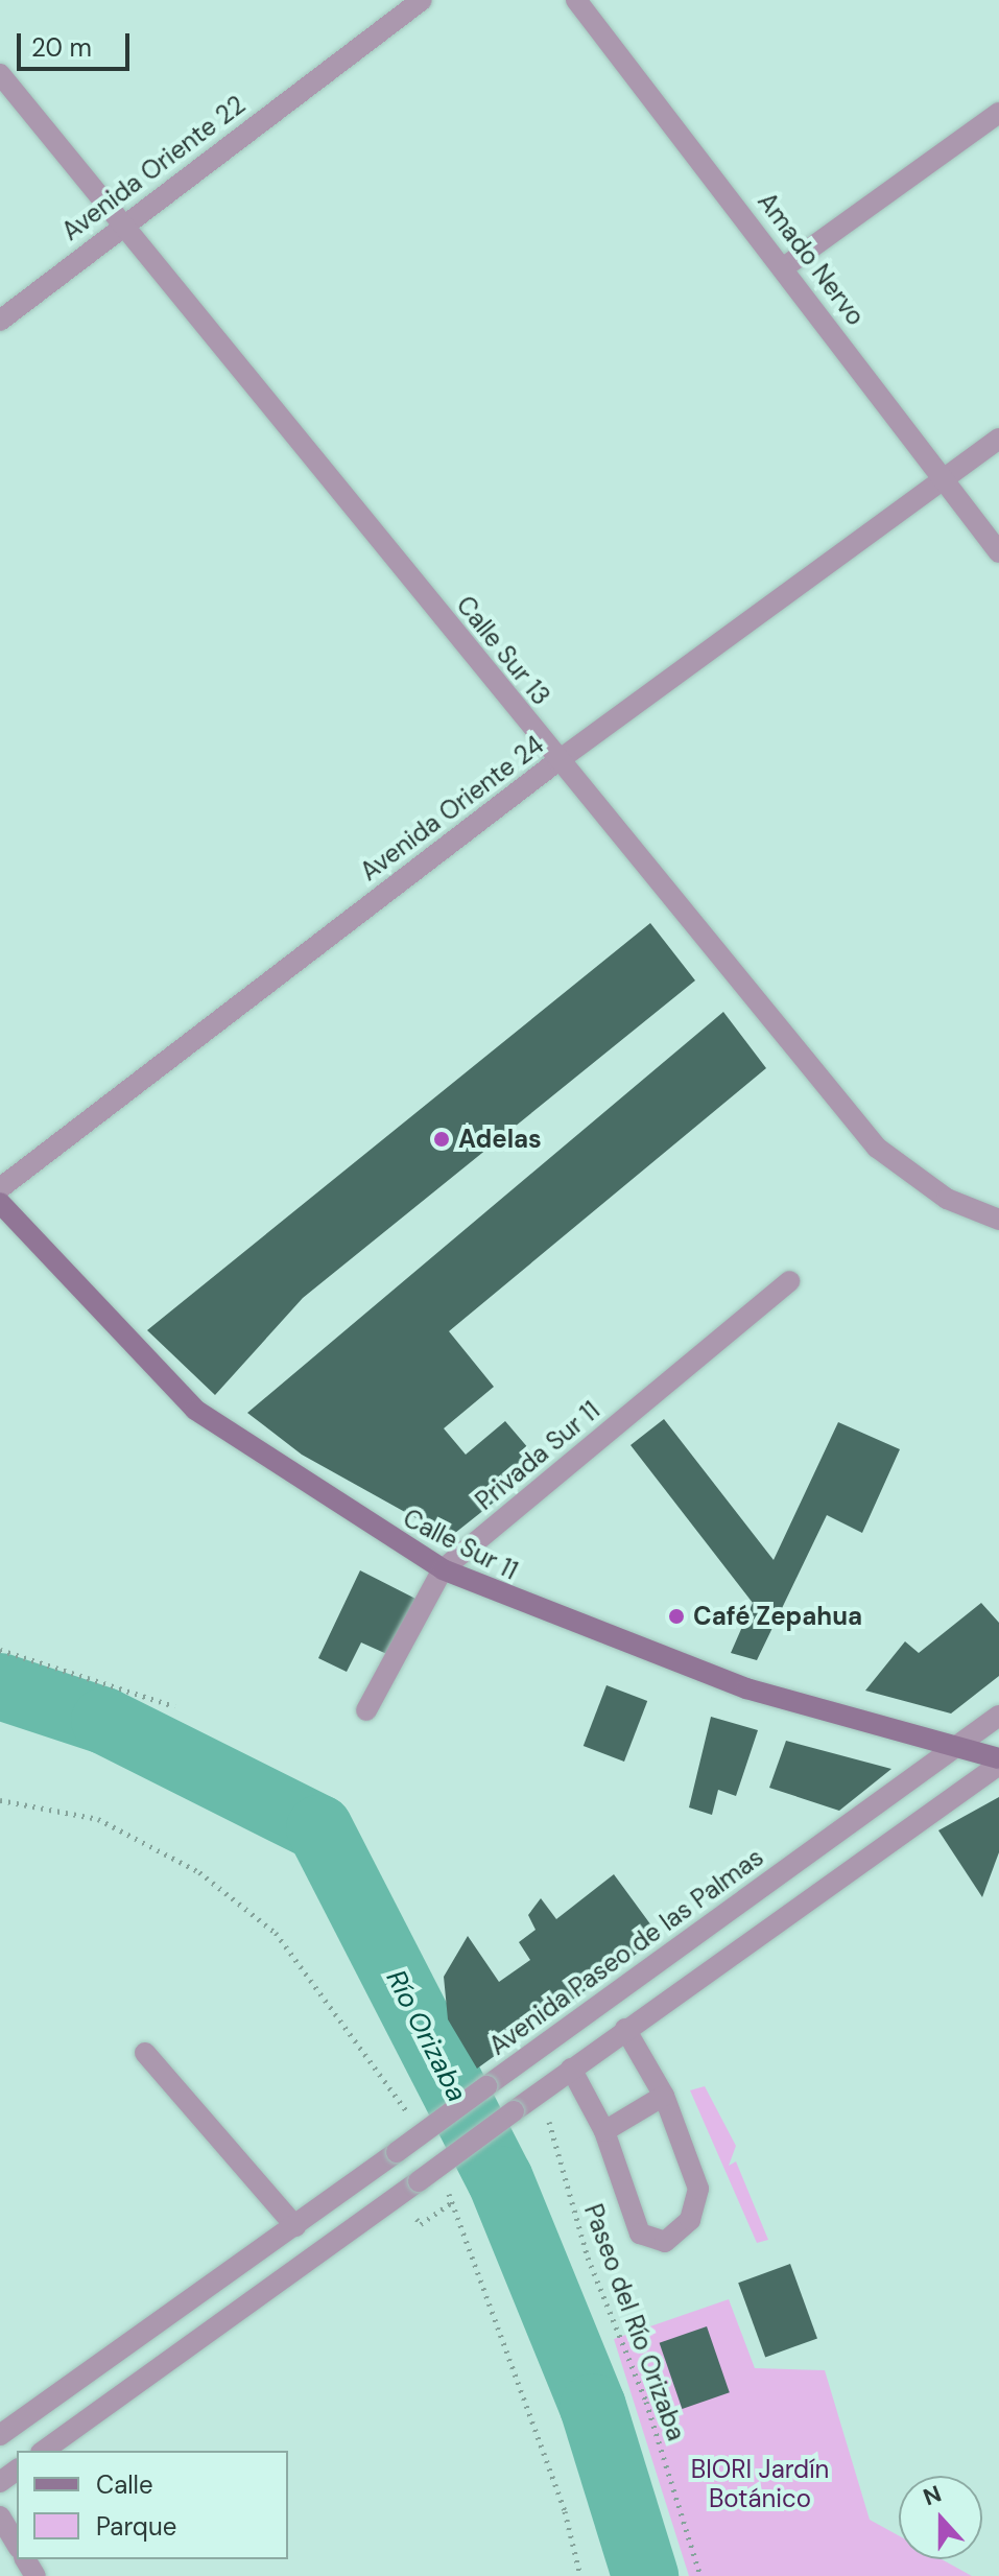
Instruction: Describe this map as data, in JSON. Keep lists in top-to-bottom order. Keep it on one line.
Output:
{"streets":{"main road":["Calle Sur 11"],"street":["Avenida Oriente 22","Amado Nervo","Calle Sur 13","Avenida Oriente 24","Privada Sur 11","Avenida Paseo de las Palmas"],"path":["Paseo del Río Orizaba"]},"crossings":[["Avenida Oriente 22","Calle Sur 13"],["Amado Nervo","Avenida Oriente 24"],["Calle Sur 13","Avenida Oriente 24"],["Privada Sur 11","Calle Sur 11"],["Calle Sur 11","Avenida Paseo de las Palmas"]],"water":["Río Orizaba"],"parks":["BIORI Jardín Botánico"],"places":["Adelas","Café Zepahua"],"legend":["Calle","Parque"],"scale_bar":"20 m","north":"top"}
